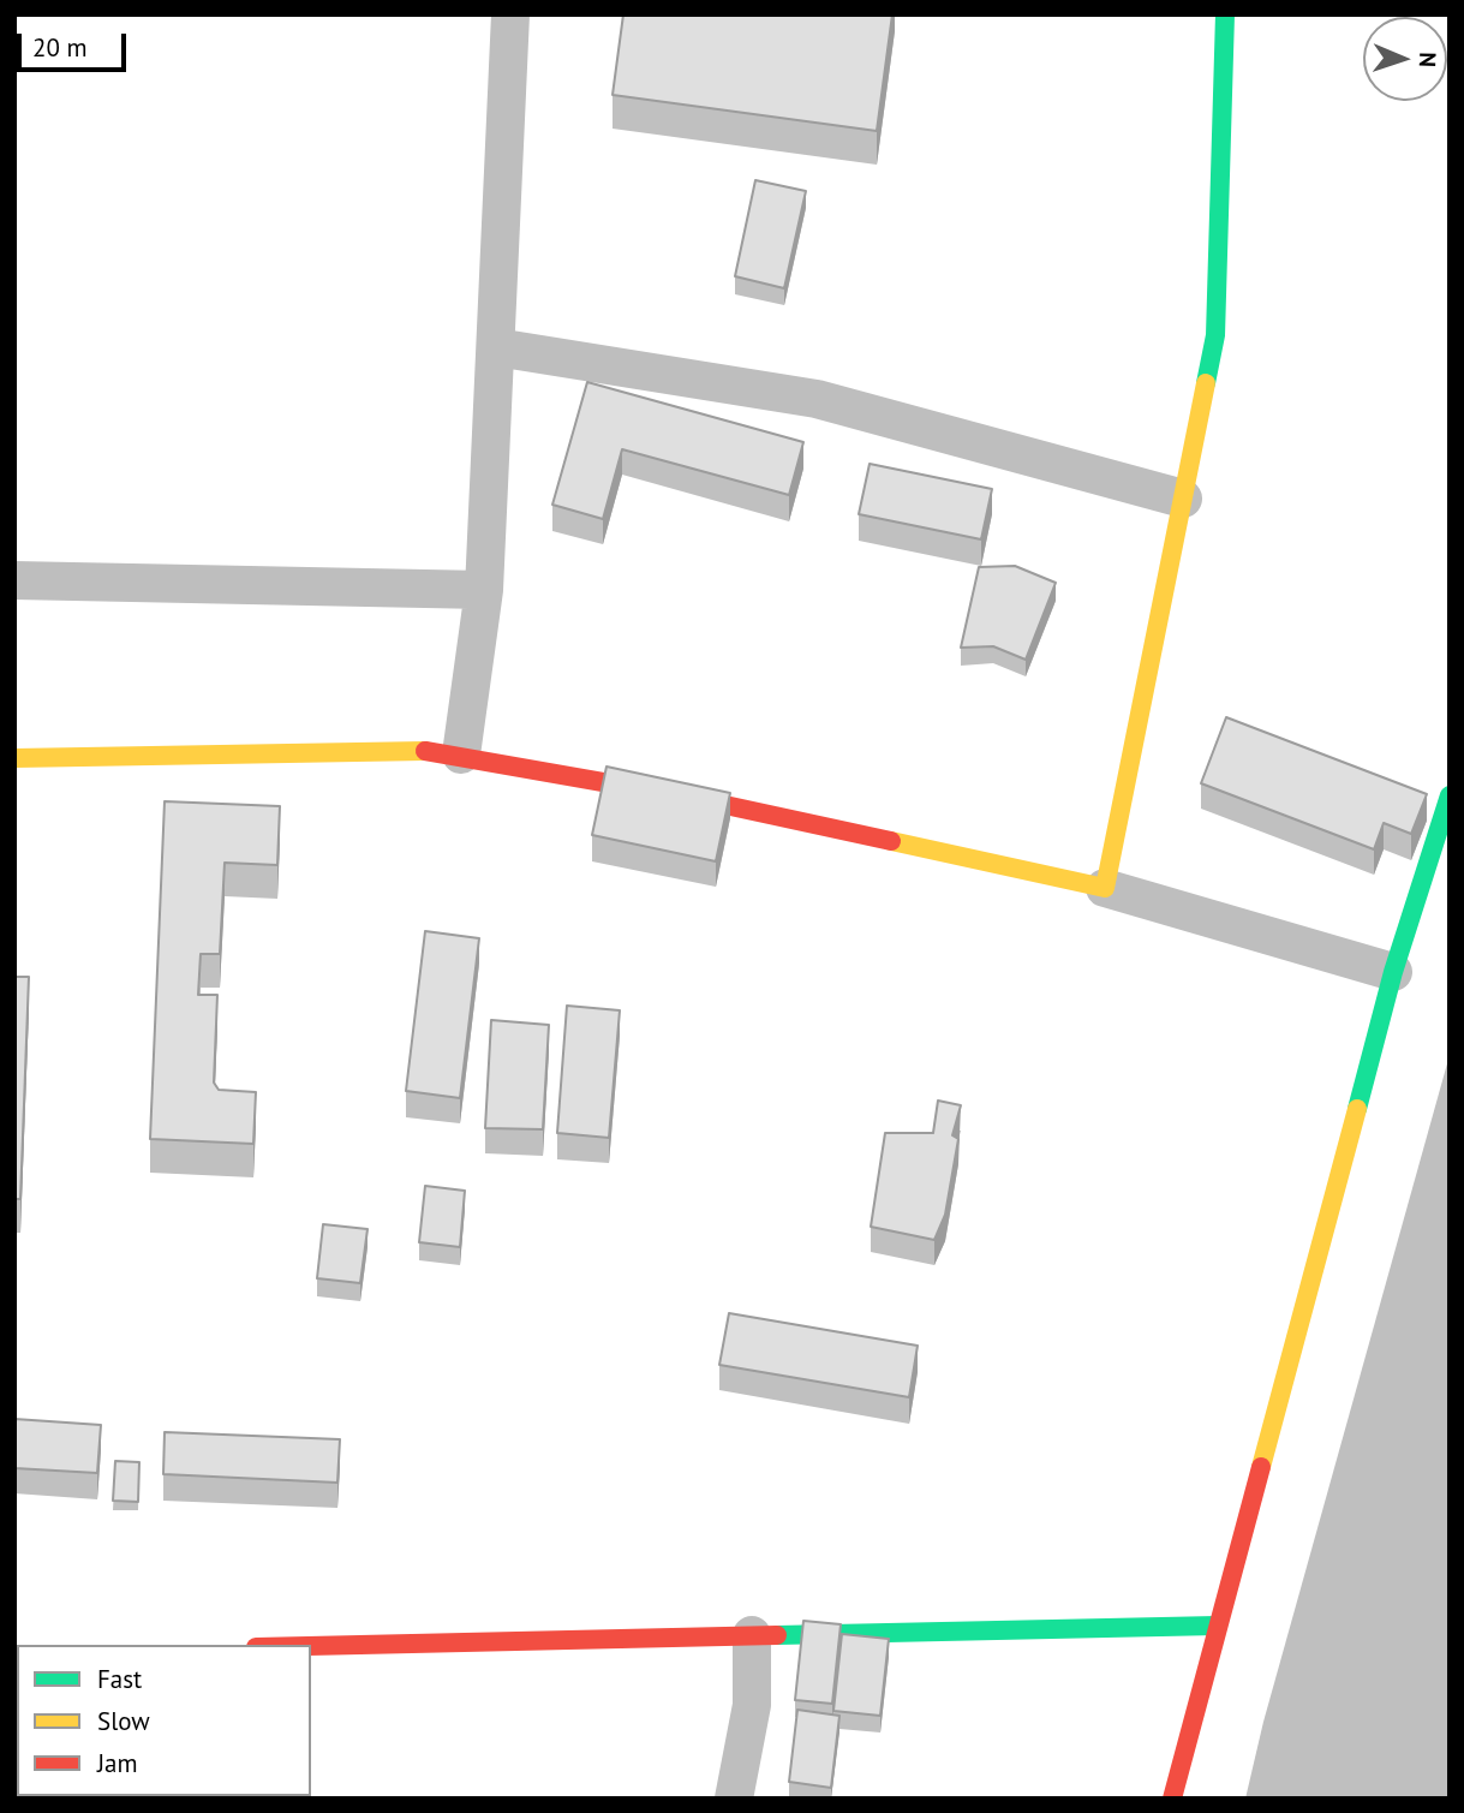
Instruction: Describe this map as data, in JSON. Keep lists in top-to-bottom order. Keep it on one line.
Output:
{"legend":["Fast","Slow","Jam"],"scale_bar":"20 m","north":"right"}
